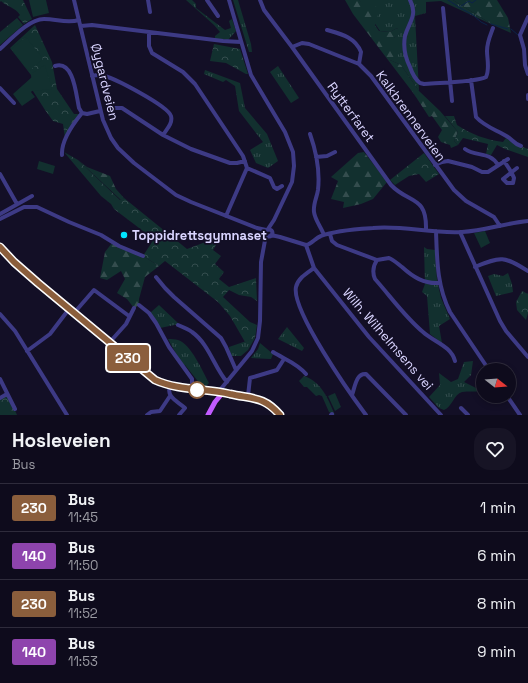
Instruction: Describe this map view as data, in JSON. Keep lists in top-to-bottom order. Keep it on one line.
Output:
{"streets":{"street":["Øygardveien","Rytterfaret","Kalkbrennerveien","Wilh. Wilhelmsens vei"]},"crossings":[["Øygardveien","Wilh. Wilhelmsens vei"],["Rytterfaret","Kalkbrennerveien"]],"places":["Toppidrettsgymnaset"],"lines":["bus line 230"],"north":"right","page":{"on_map":"230","heading":["Hosleveien","Bus"],"list":[{"mark":"230","name":"Bus","note":"11:45","value":"1 min"},{"mark":"140","name":"Bus","note":"11:50","value":"6 min"},{"mark":"230","name":"Bus","note":"11:52","value":"8 min"},{"mark":"140","name":"Bus","note":"11:53","value":"9 min"}]}}
